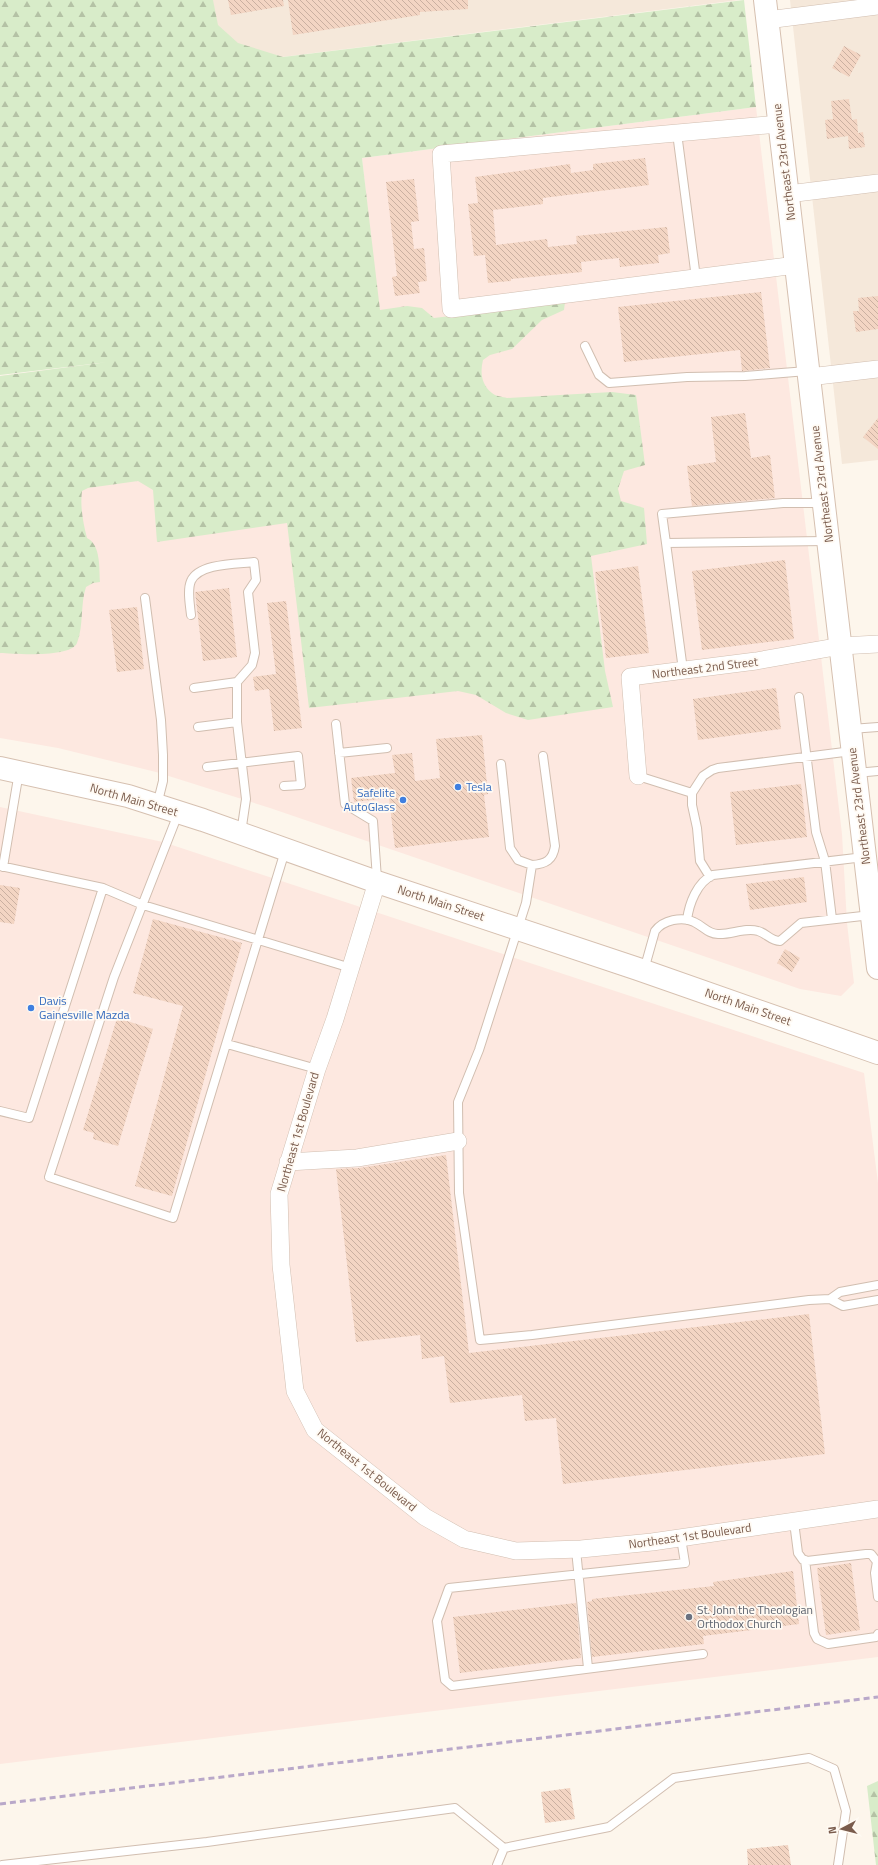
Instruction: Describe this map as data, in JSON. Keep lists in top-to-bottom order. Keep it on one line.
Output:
{"streets":{"main road":["Northeast 23rd Avenue","North Main Street"],"street":["Northeast 2nd Street","Northeast 1st Boulevard"]},"crossings":[["Northeast 23rd Avenue","Northeast 2nd Street"],["North Main Street","Northeast 1st Boulevard"]],"places":["Tesla","Safelite AutoGlass","Davis Gainesville Mazda","St. John the Theologian Orthodox Church"],"north":"left"}
